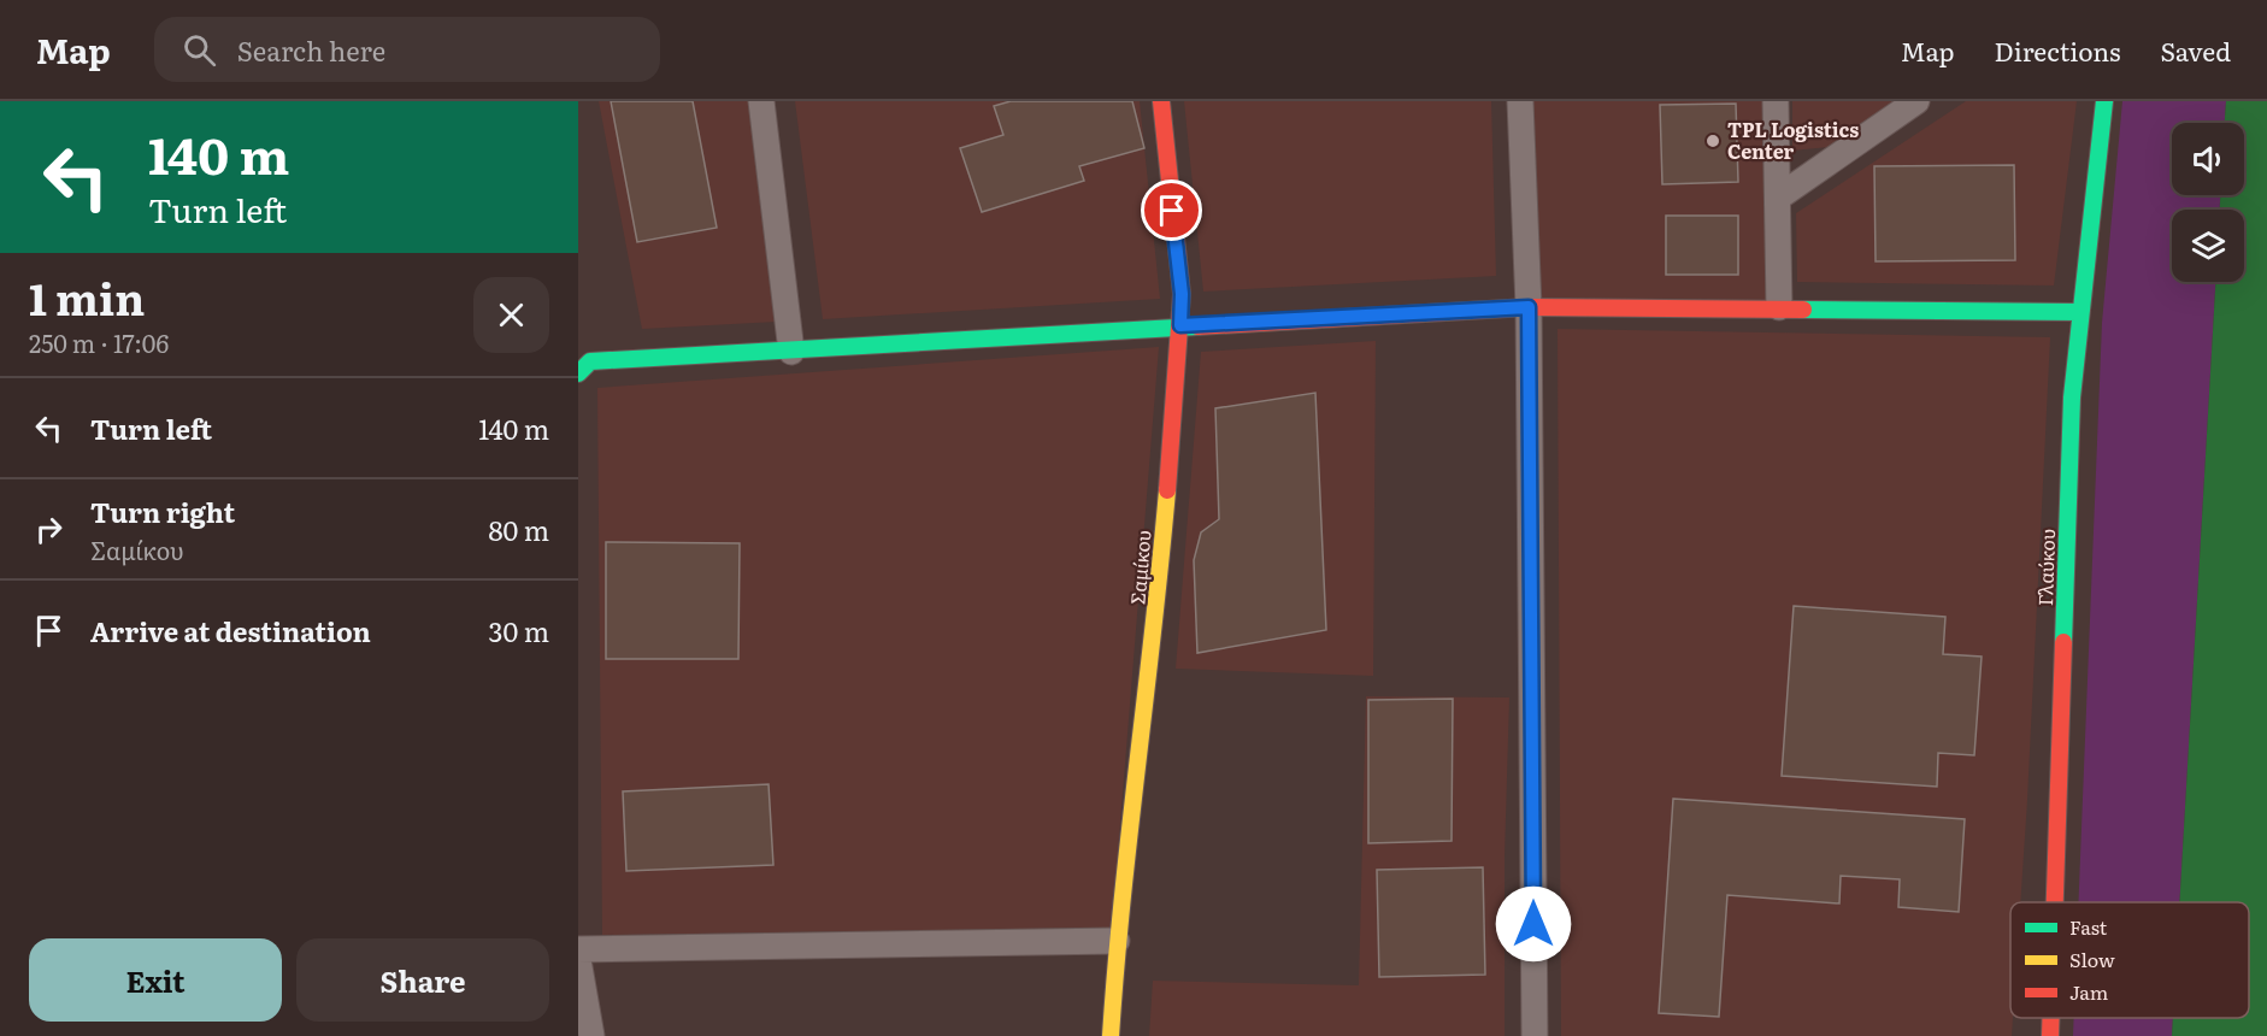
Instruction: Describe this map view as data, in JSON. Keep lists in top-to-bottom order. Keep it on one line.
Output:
{"streets":{"street":["Σαμίκου","Γλαύκου"]},"places":["TPL Logistics Center"],"legend":["Fast","Slow","Jam"],"page":{"header":"Map","search":"Search here","nav":["Map","Directions","Saved"],"turn":["140 m","Turn left"],"heading":["1 min","250 m · 17:06"],"list":[{"name":"Turn left","value":"140 m"},{"name":"Turn right","note":"Σαμίκου","value":"80 m"},{"name":"Arrive at destination","value":"30 m"}],"buttons":["Exit","Share"]}}
